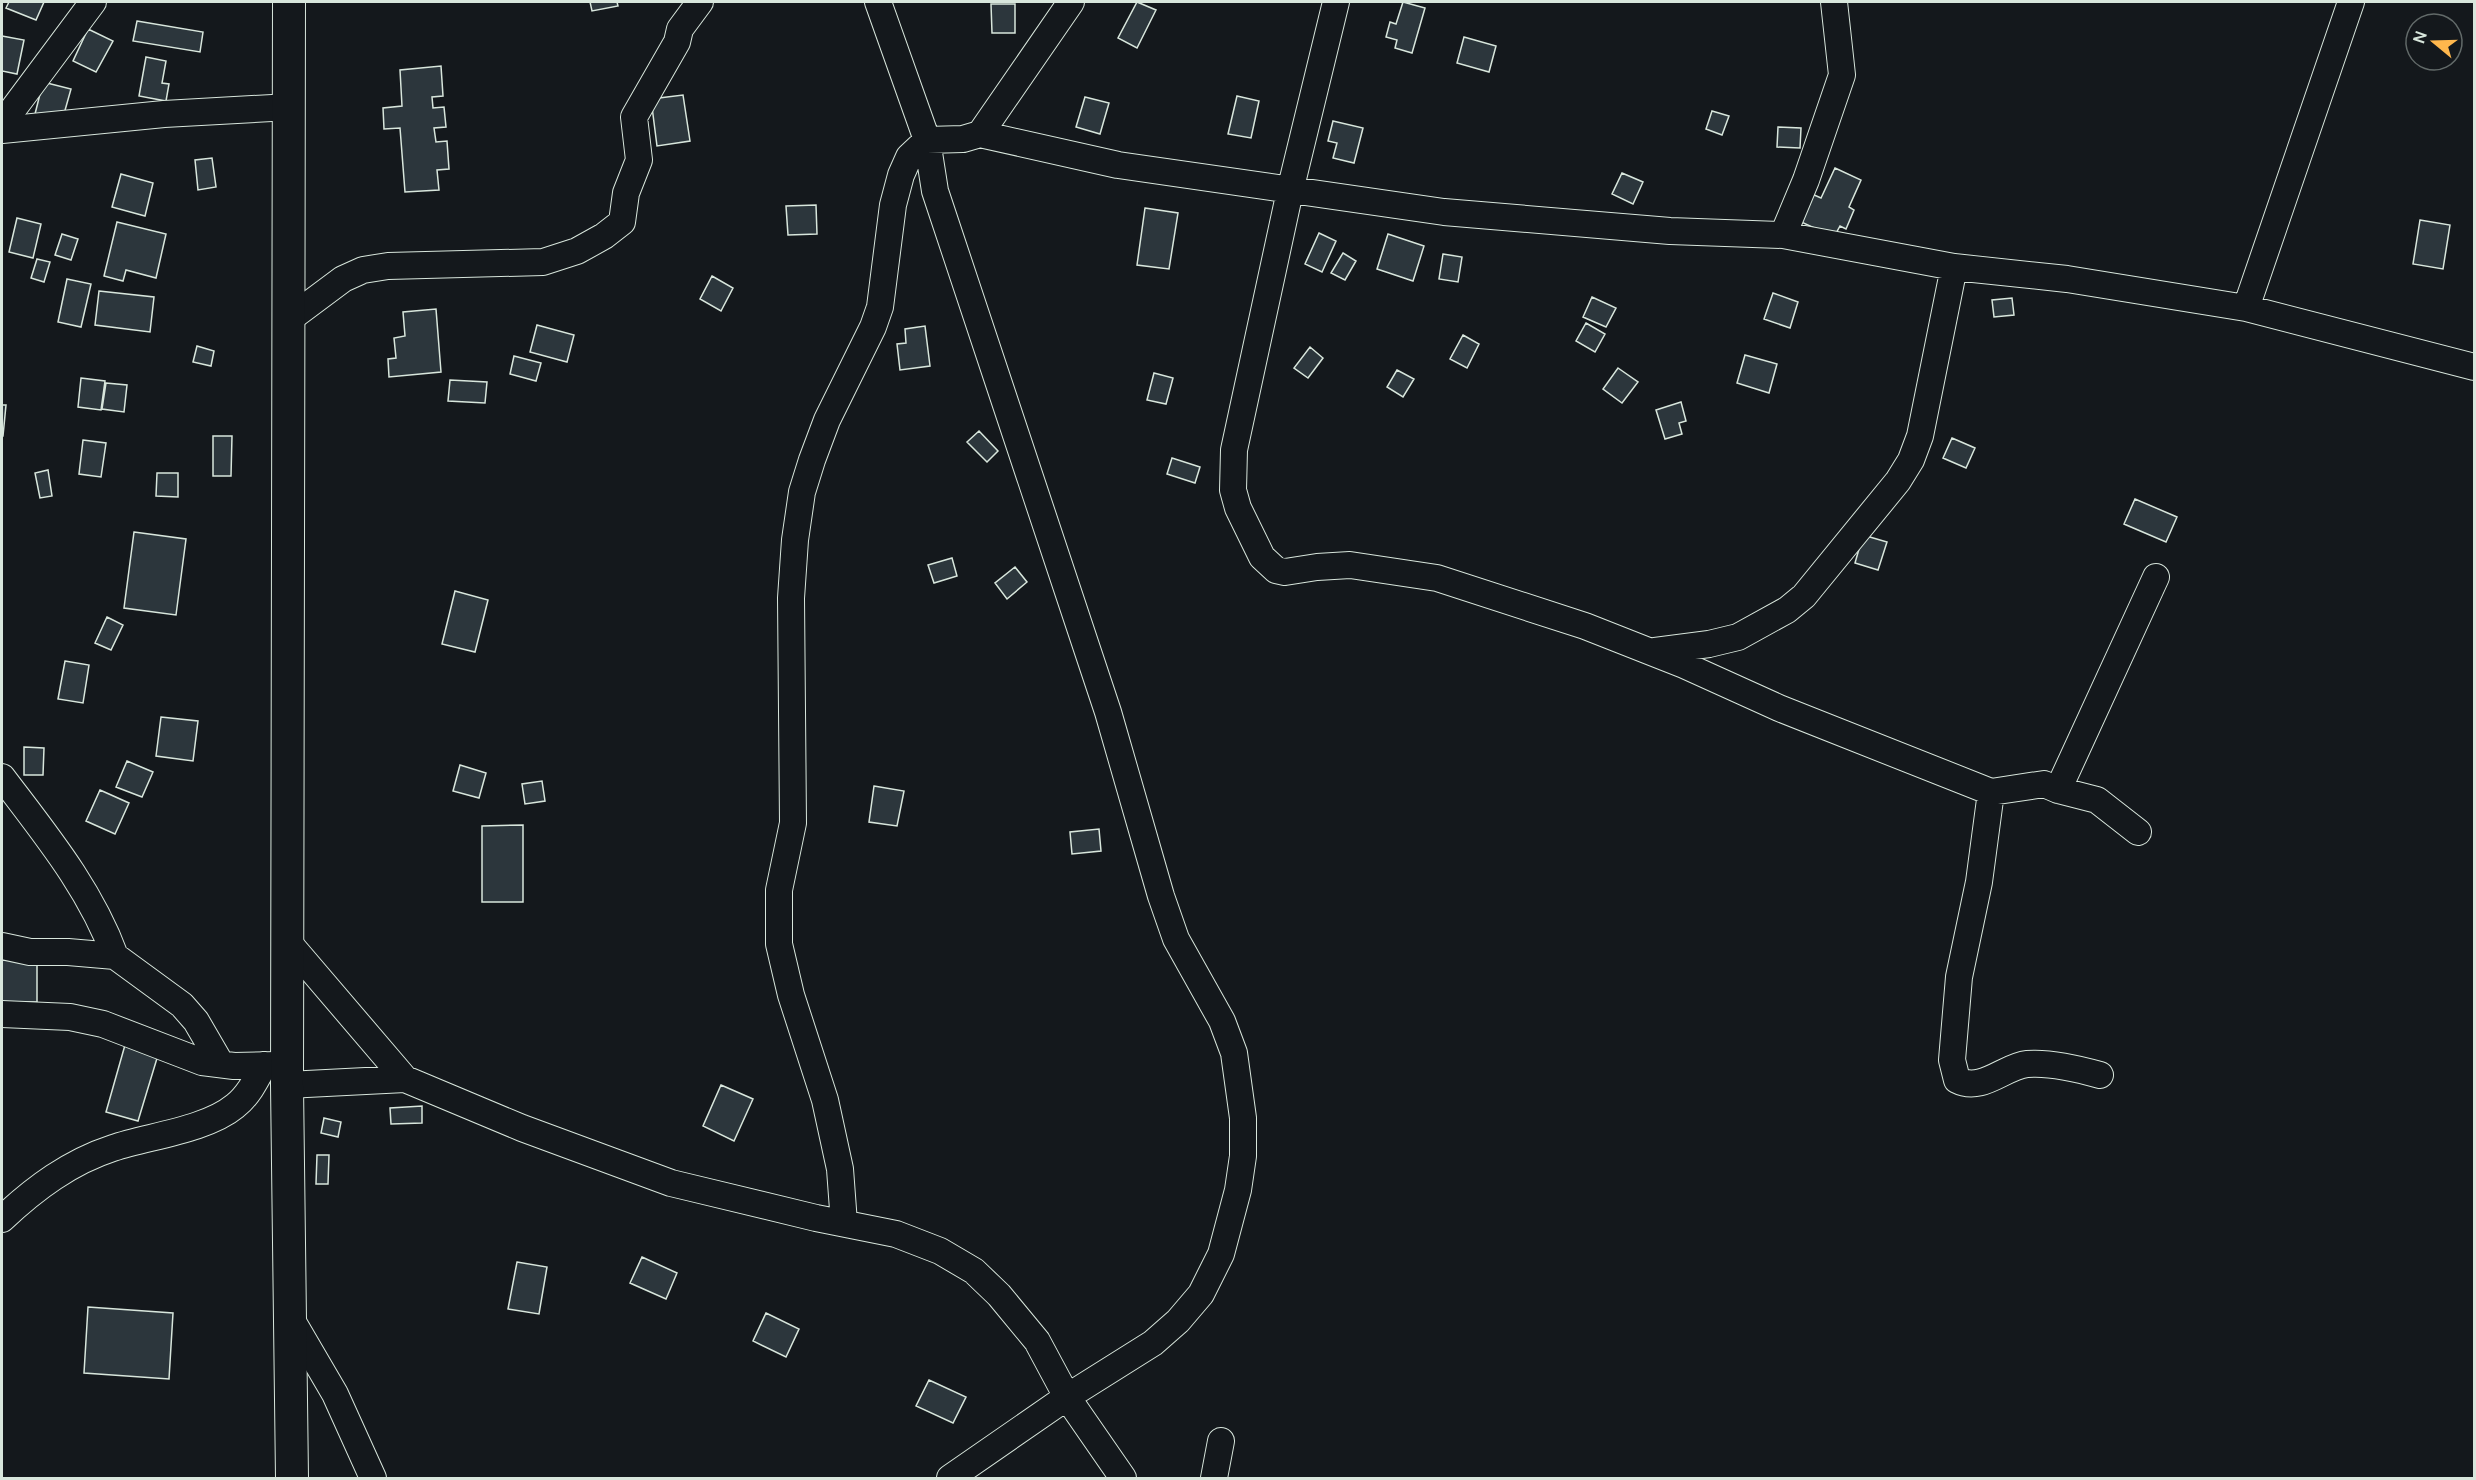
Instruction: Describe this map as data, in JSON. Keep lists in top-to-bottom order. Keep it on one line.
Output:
{"north":"left"}
